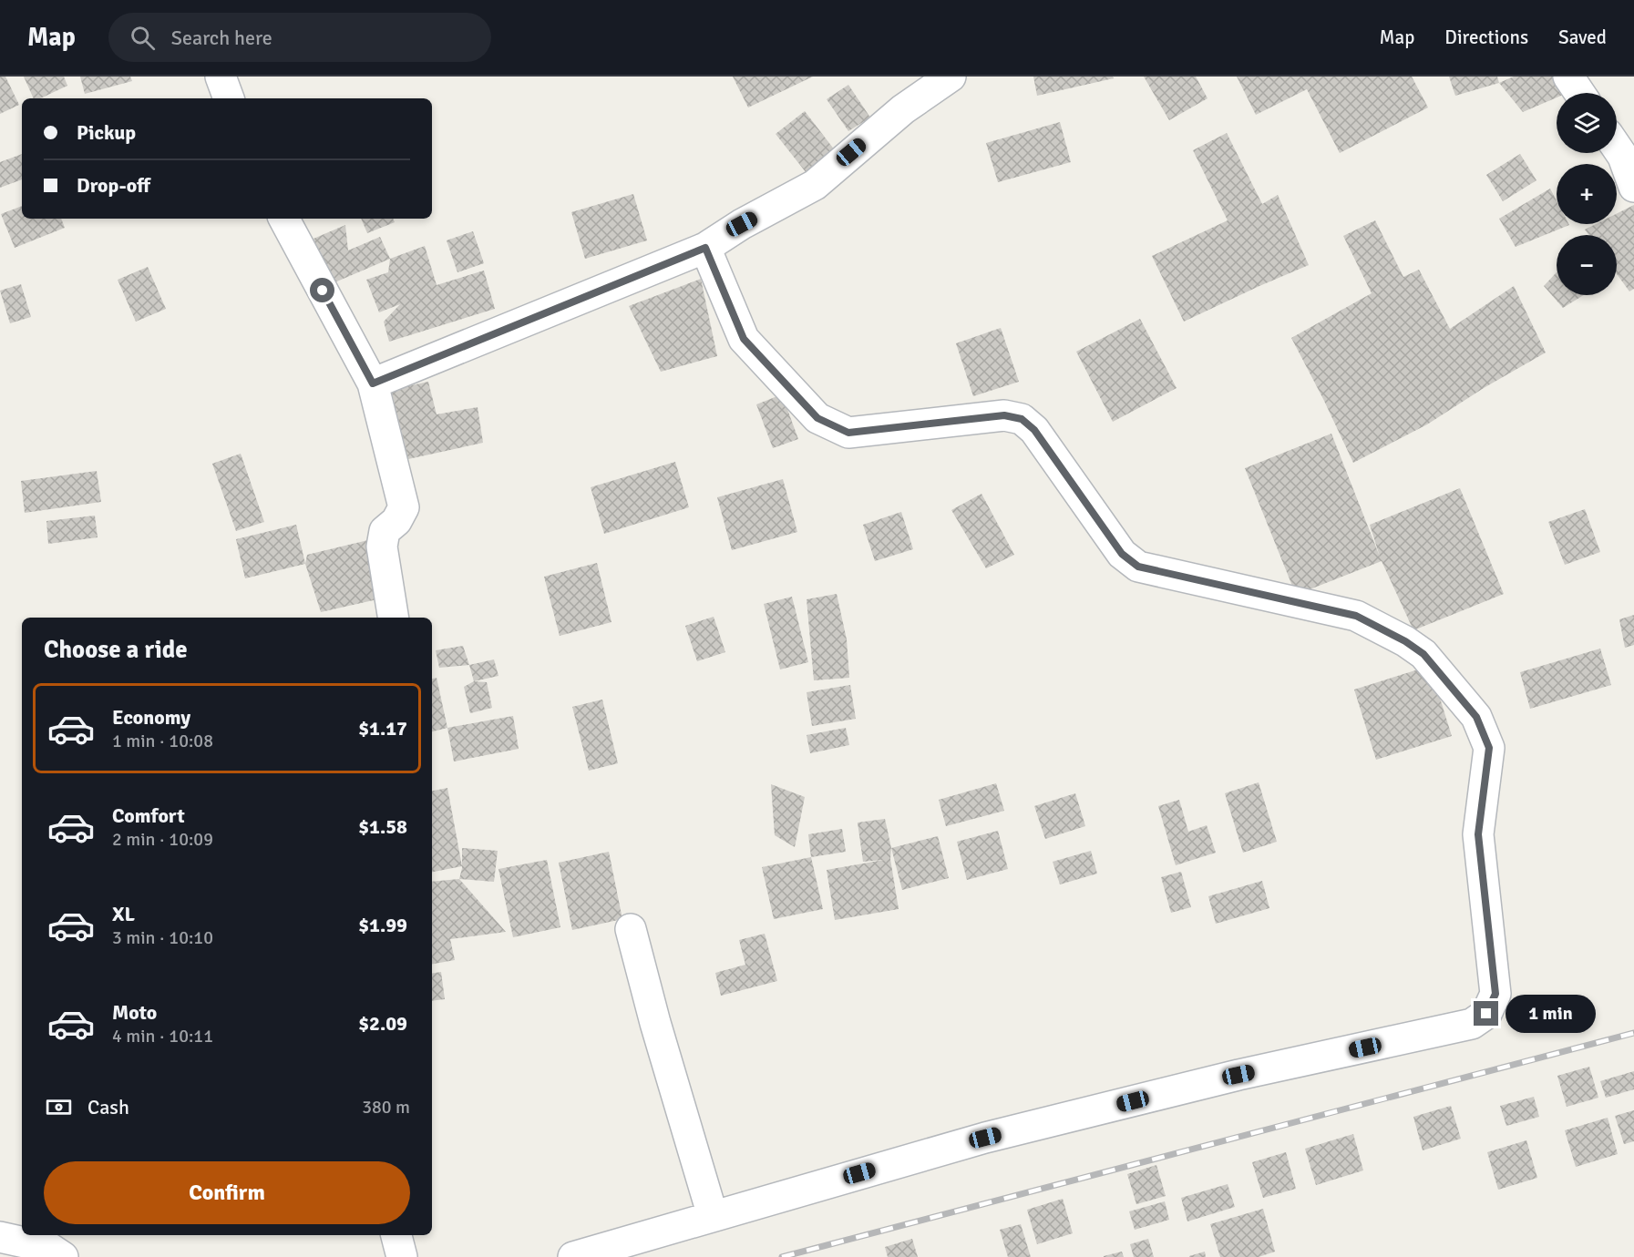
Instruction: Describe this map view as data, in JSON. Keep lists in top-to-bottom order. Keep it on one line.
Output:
{"page":{"header":"Map","search":"Search here","nav":["Map","Directions","Saved"],"map_buttons":["+","−"],"banner":["Pickup","Drop-off"],"heading":"Choose a ride","list":[{"name":"Economy","note":"1 min · 10:08","value":"$1.17"},{"name":"Comfort","note":"2 min · 10:09","value":"$1.58"},{"name":"XL","note":"3 min · 10:10","value":"$1.99"},{"name":"Moto","note":"4 min · 10:11","value":"$2.09"}],"bubble":"1 min","pay":["Cash","380 m"],"buttons":"Confirm"}}
